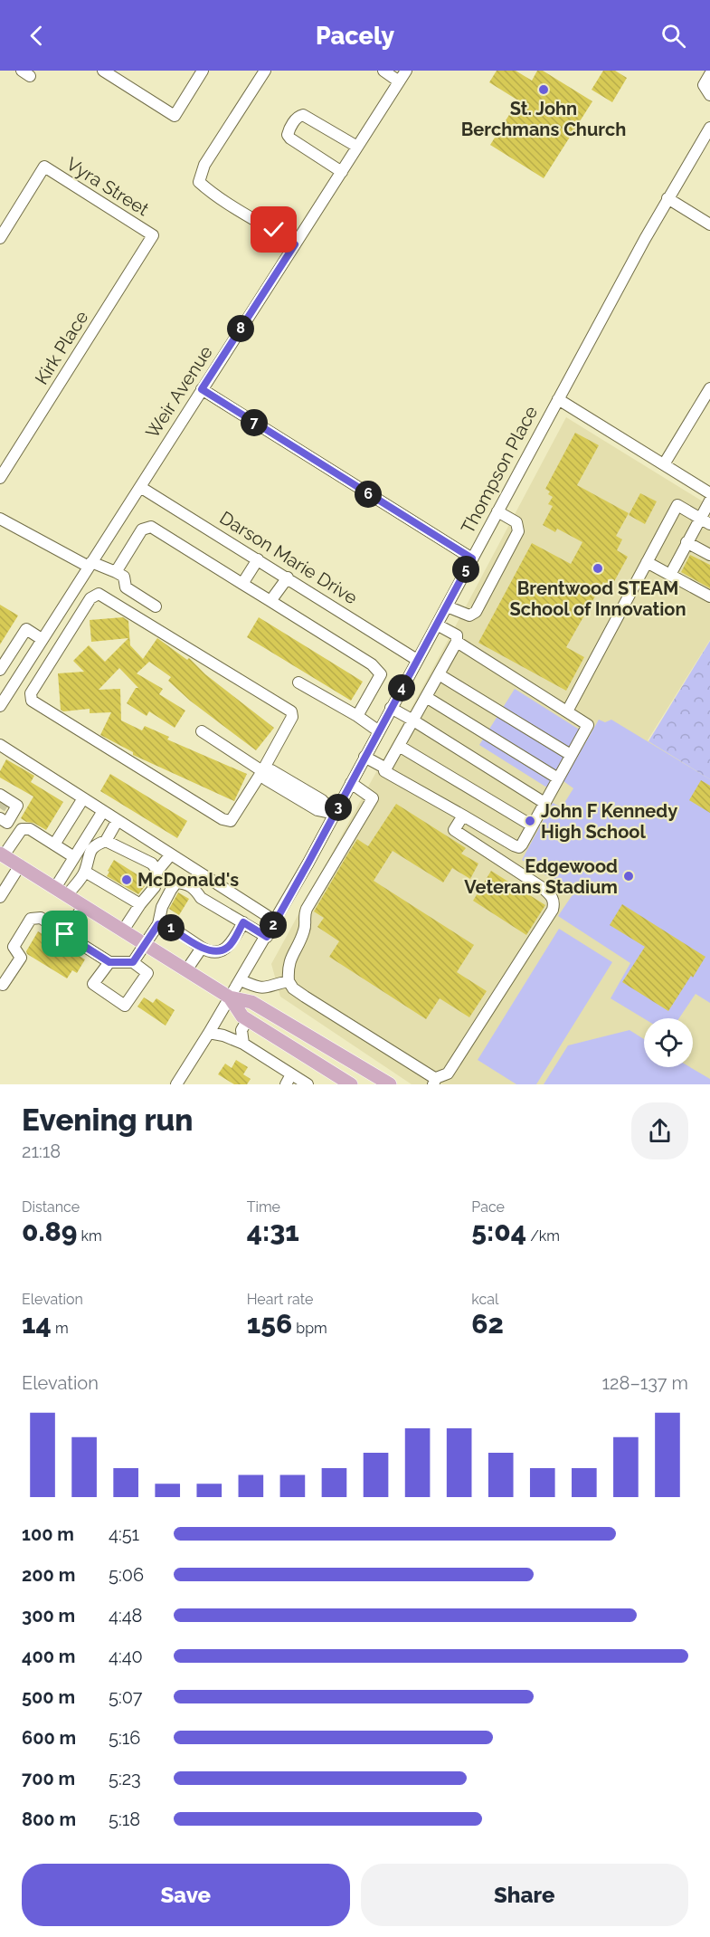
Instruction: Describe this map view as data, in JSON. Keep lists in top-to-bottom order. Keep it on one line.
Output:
{"streets":{"street":["Vyra Street","Kirk Place","Weir Avenue","Thompson Place","Darson Marie Drive"]},"crossings":[["Vyra Street","Kirk Place"],["Weir Avenue","Darson Marie Drive"],["Thompson Place","Darson Marie Drive"]],"places":["St. John Berchmans Church","Brentwood STEAM School of Innovation","John F Kennedy High School","Edgewood Veterans Stadium","McDonald's"],"page":{"header":"Pacely","pins":["8","7","6","5","4","3","2","1"],"heading":["Evening run","21:18"],"stats":[["Distance","0.89 km"],["Time","4:31"],["Pace","5:04 /km"],["Elevation","14 m"],["Heart rate","156 bpm"],["kcal","62"]],"chart":["Elevation","128–137 m"],"list":[{"name":"100 m","note":"4:51"},{"name":"200 m","note":"5:06"},{"name":"300 m","note":"4:48"},{"name":"400 m","note":"4:40"},{"name":"500 m","note":"5:07"},{"name":"600 m","note":"5:16"},{"name":"700 m","note":"5:23"},{"name":"800 m","note":"5:18"}],"buttons":["Save","Share"]}}
